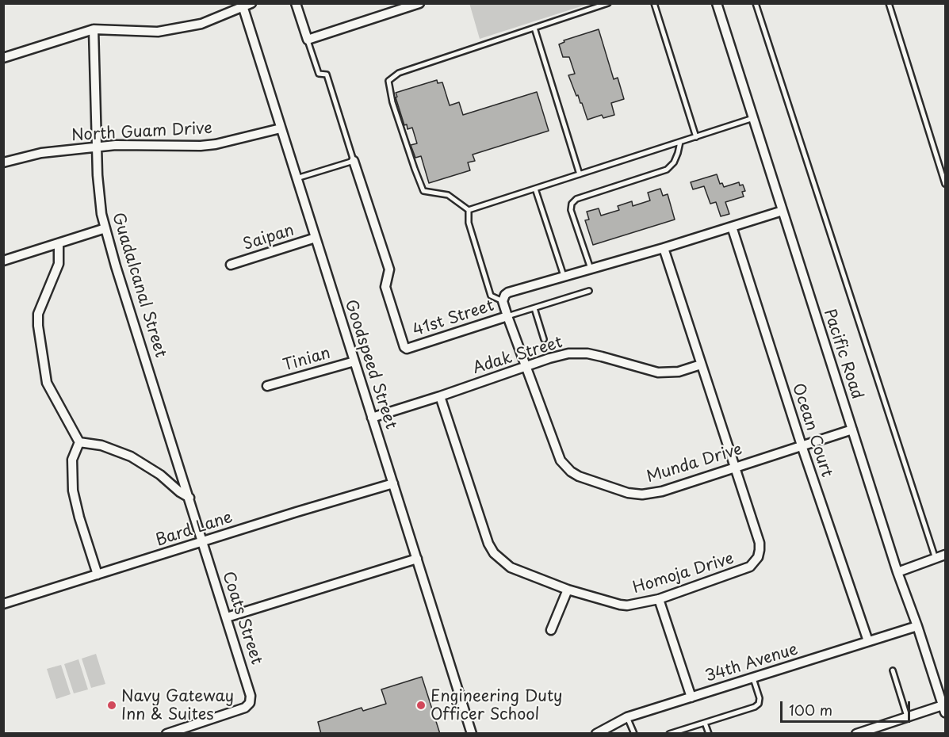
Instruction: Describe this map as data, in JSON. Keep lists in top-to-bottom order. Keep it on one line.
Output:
{"streets":{"street":["North Guam Drive","Saipan","Guadalcanal Street","41st Street","Pacific Road","Adak Street","Tinian","Goodspeed Street","Ocean Court","Munda Drive","Bard Lane","Homoja Drive","Coats Street","34th Avenue"]},"crossings":[["North Guam Drive","Guadalcanal Street"],["North Guam Drive","Goodspeed Street"],["Saipan","Goodspeed Street"],["Guadalcanal Street","Bard Lane"],["Guadalcanal Street","Coats Street"],["41st Street","Pacific Road"],["41st Street","Ocean Court"],["41st Street","Munda Drive"],["41st Street","Homoja Drive"],["Pacific Road","Munda Drive"],["Pacific Road","34th Avenue"],["Adak Street","Goodspeed Street"],["Adak Street","Munda Drive"],["Adak Street","Homoja Drive"],["Tinian","Goodspeed Street"],["Goodspeed Street","Bard Lane"],["Ocean Court","Munda Drive"],["Ocean Court","34th Avenue"],["Munda Drive","Homoja Drive"],["Bard Lane","Coats Street"]],"places":["Navy Gateway Inn & Suites","Engineering Duty Officer School"],"scale_bar":"100 m"}
